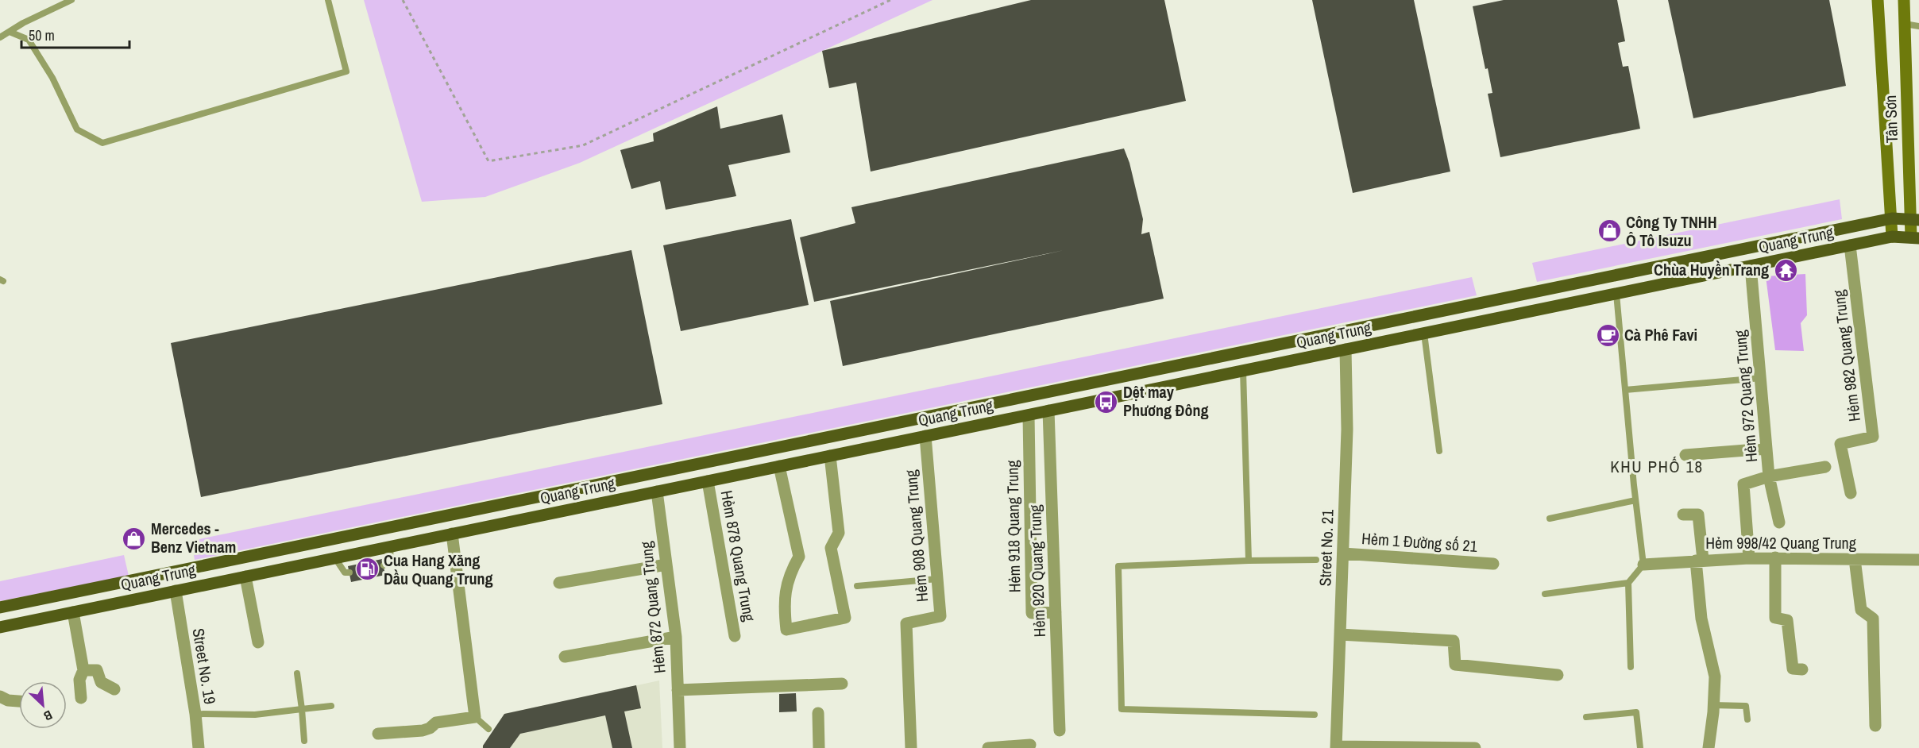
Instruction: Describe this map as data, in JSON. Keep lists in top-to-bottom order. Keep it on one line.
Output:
{"streets":{"main road":["Quang Trung"],"street":["Tân Sơn","Hẻm 982 Quang Trung","Hẻm 972 Quang Trung","Hẻm 918 Quang Trung","Hẻm 908 Quang Trung","Hẻm 1 Đường số 21","Hẻm 998/42 Quang Trung","Street No. 21","Hẻm 878 Quang Trung","Hẻm 920 Quang Trung","Hẻm 872 Quang Trung","Street No. 19"]},"crossings":[["Tân Sơn","Quang Trung"],["Quang Trung","Hẻm 982 Quang Trung"],["Quang Trung","Hẻm 972 Quang Trung"],["Quang Trung","Hẻm 918 Quang Trung"],["Quang Trung","Hẻm 908 Quang Trung"],["Quang Trung","Street No. 21"],["Quang Trung","Hẻm 878 Quang Trung"],["Quang Trung","Hẻm 920 Quang Trung"],["Quang Trung","Hẻm 872 Quang Trung"],["Quang Trung","Street No. 19"],["Hẻm 918 Quang Trung","Hẻm 920 Quang Trung"],["Hẻm 1 Đường số 21","Street No. 21"]],"districts":["KHU PHỐ 18"],"places":{"shop":["Công Ty TNHH Ô Tô Isuzu","Mercedes - Benz Vietnam"],"temple":["Chùa Huyền Trang"],"cafe":["Cà Phê Favi"],"bus stop":["Dệt may Phương Đông"],"fuel station":["Cua Hang Xăng Dầu Quang Trung"]},"scale_bar":"50 m","north":"bottom right"}
